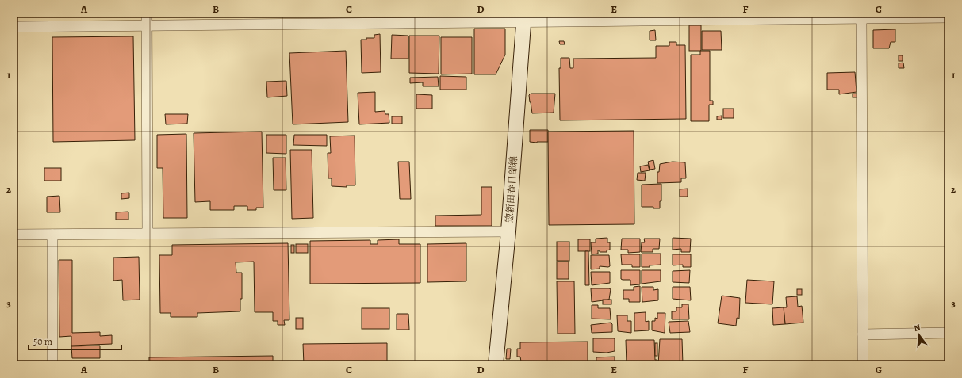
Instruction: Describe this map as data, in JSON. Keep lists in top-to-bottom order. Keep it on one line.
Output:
{"streets":{"main road":["惣新田春日部線"]},"scale_bar":"50 m","north":"top","grid":{"columns":["A","B","C","D","E","F","G"],"rows":["1","2","3"]}}
